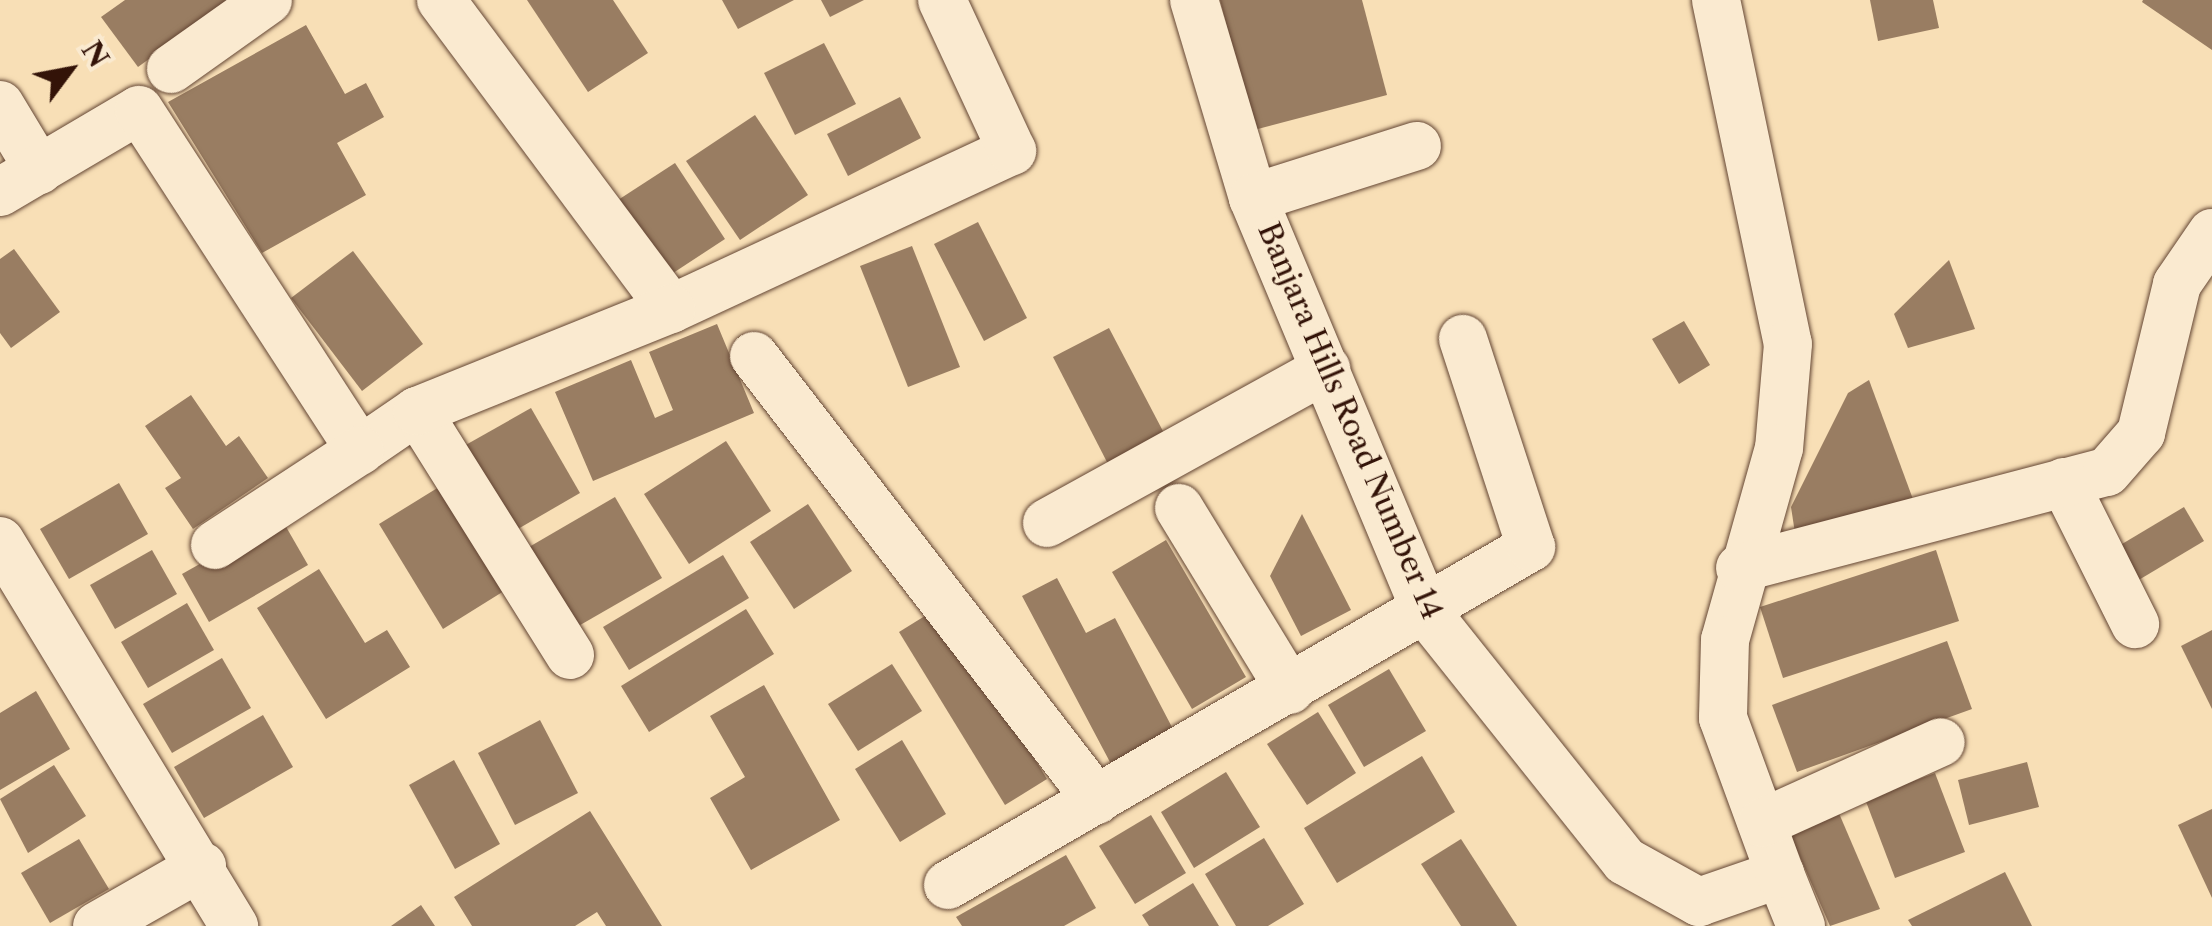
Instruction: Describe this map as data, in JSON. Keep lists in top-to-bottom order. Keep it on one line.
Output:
{"streets":{"street":["Banjara Hills Road Number 14"]},"north":"top right"}
